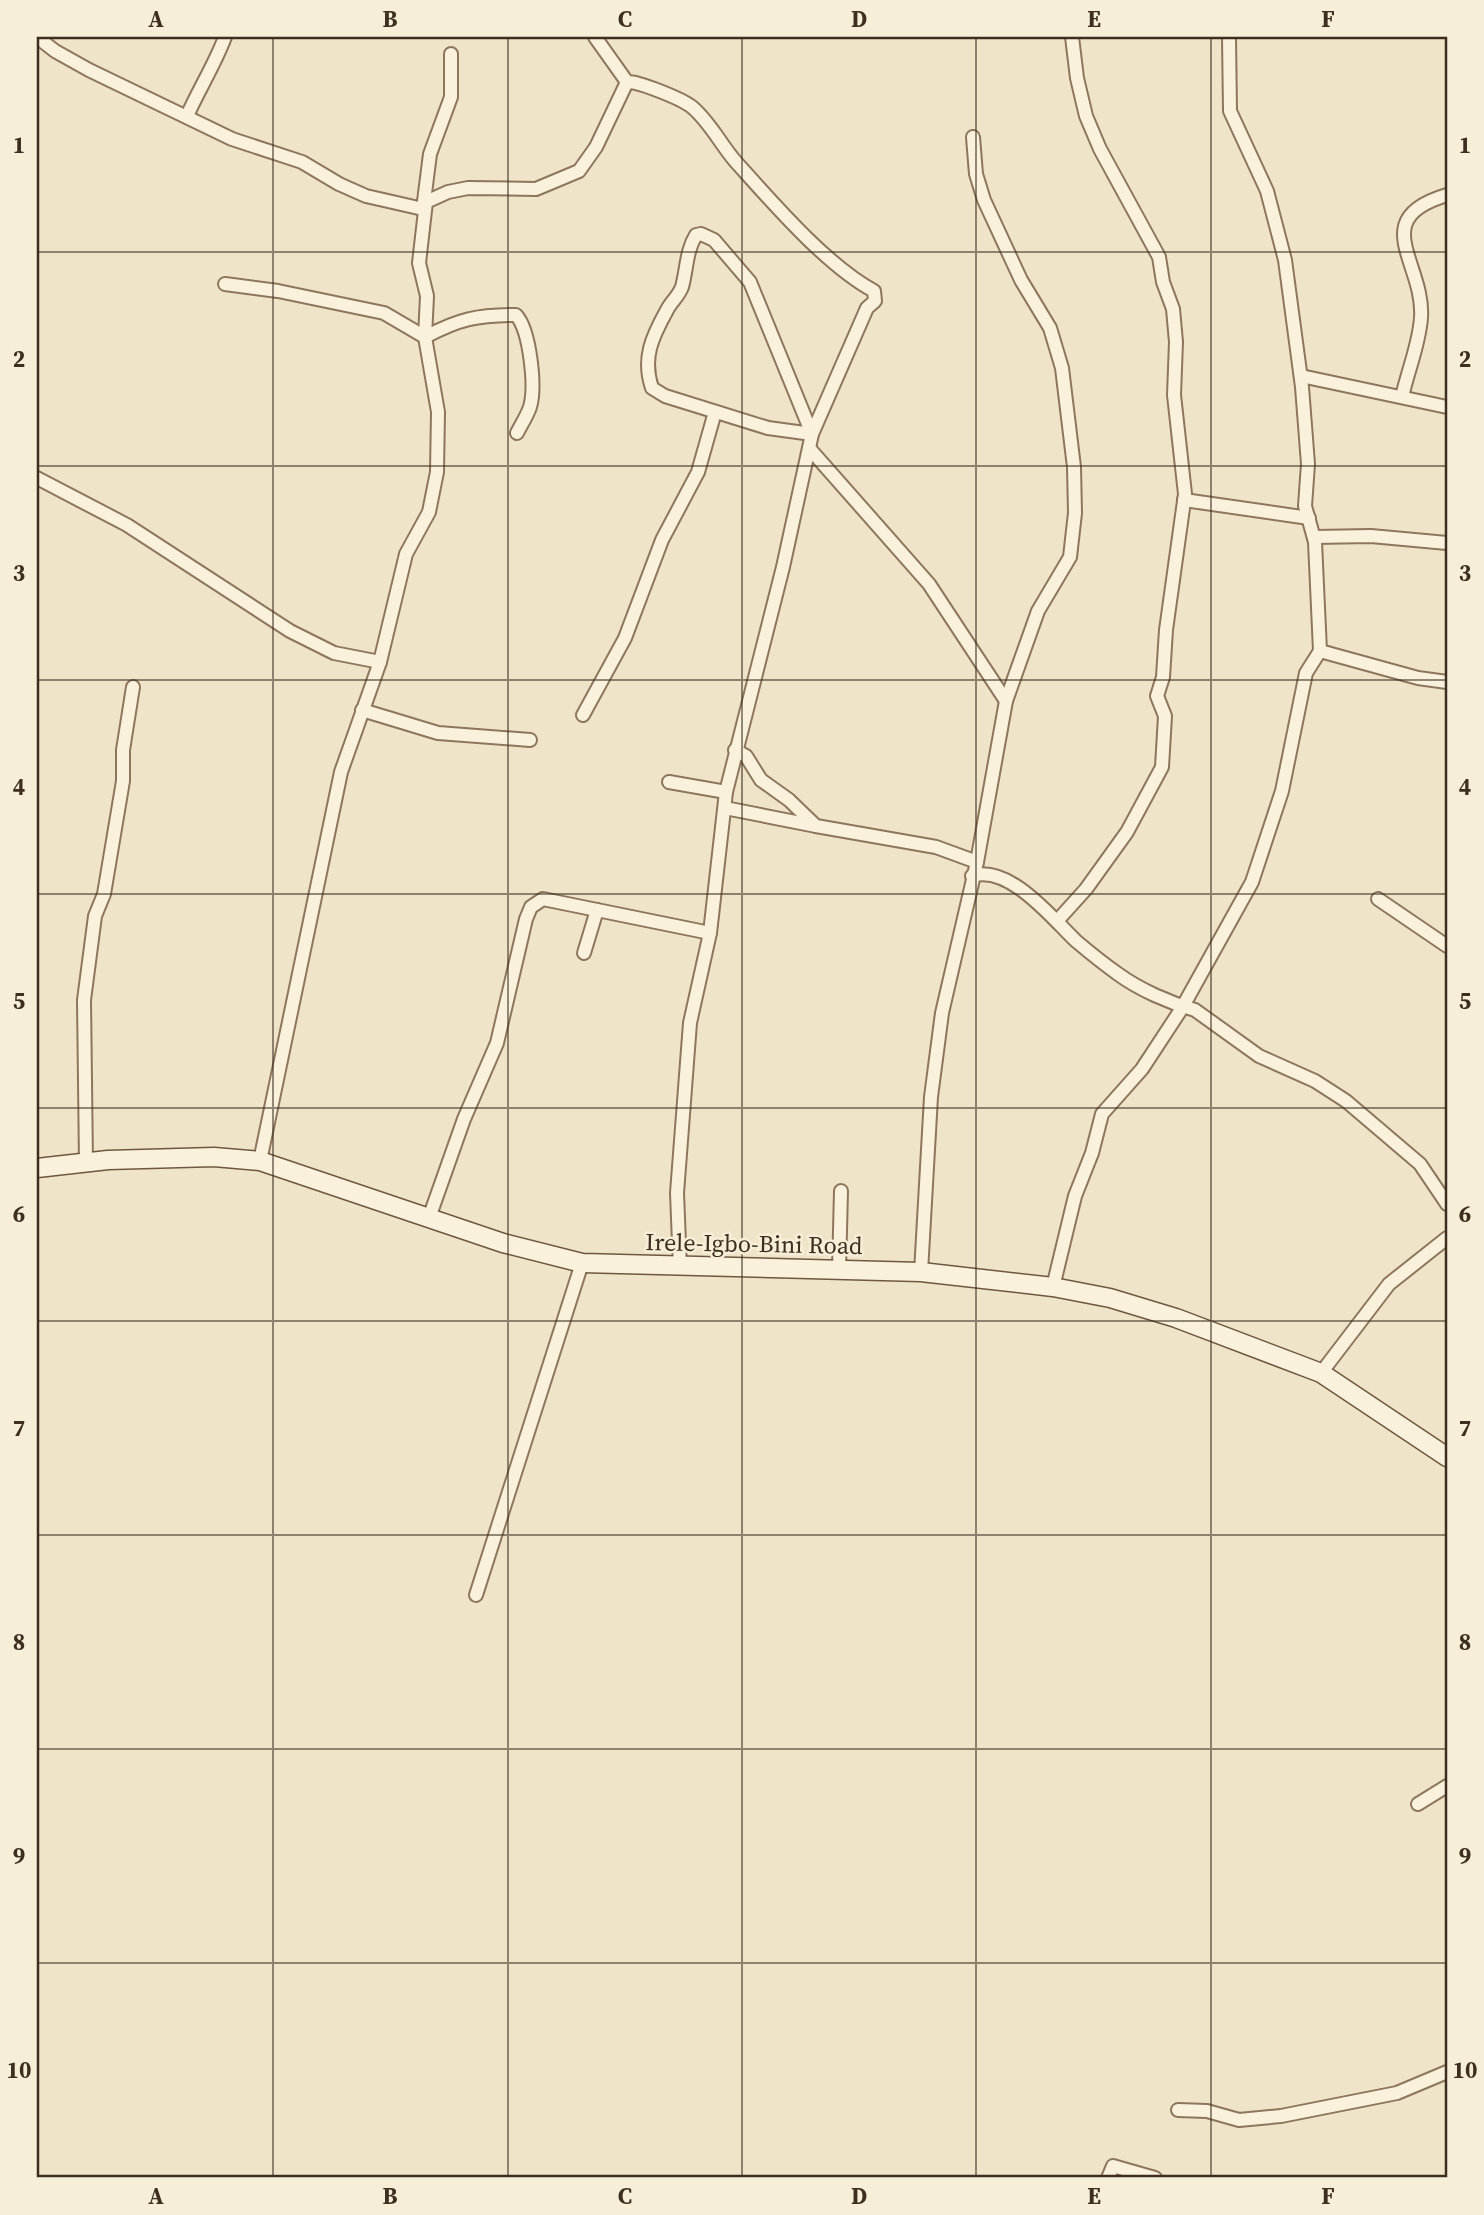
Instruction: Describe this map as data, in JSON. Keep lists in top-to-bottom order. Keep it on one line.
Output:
{"streets":{"street":["Irele-Igbo-Bini Road"]},"grid":{"columns":["A","B","C","D","E","F"],"rows":["1","2","3","4","5","6","7","8","9","10"]}}
